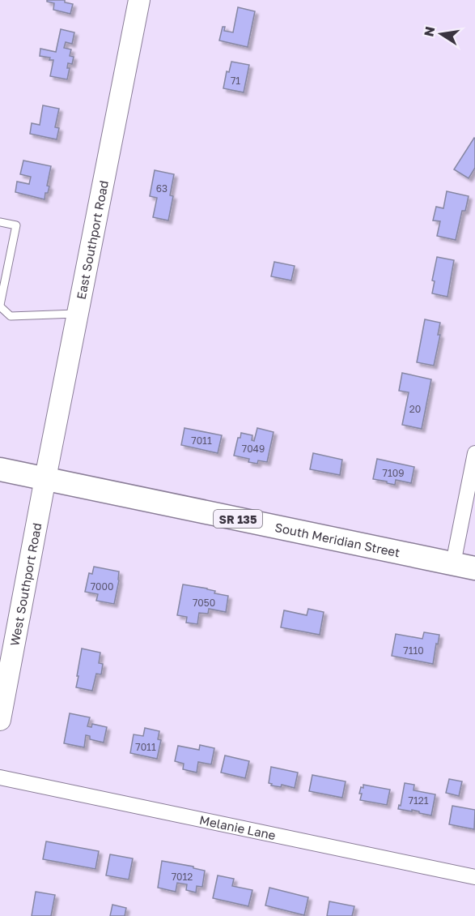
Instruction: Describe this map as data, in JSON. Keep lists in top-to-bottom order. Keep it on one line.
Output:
{"streets":{"main road":["East Southport Road","SR 135","South Meridian Street","West Southport Road"],"street":["Melanie Lane"]},"crossings":[["East Southport Road","South Meridian Street"],["East Southport Road","West Southport Road"],["South Meridian Street","West Southport Road"]],"house_numbers":["71","63","20","7011","7049","7109","7000","7050","7110","7011","7121","7012"],"north":"left"}
